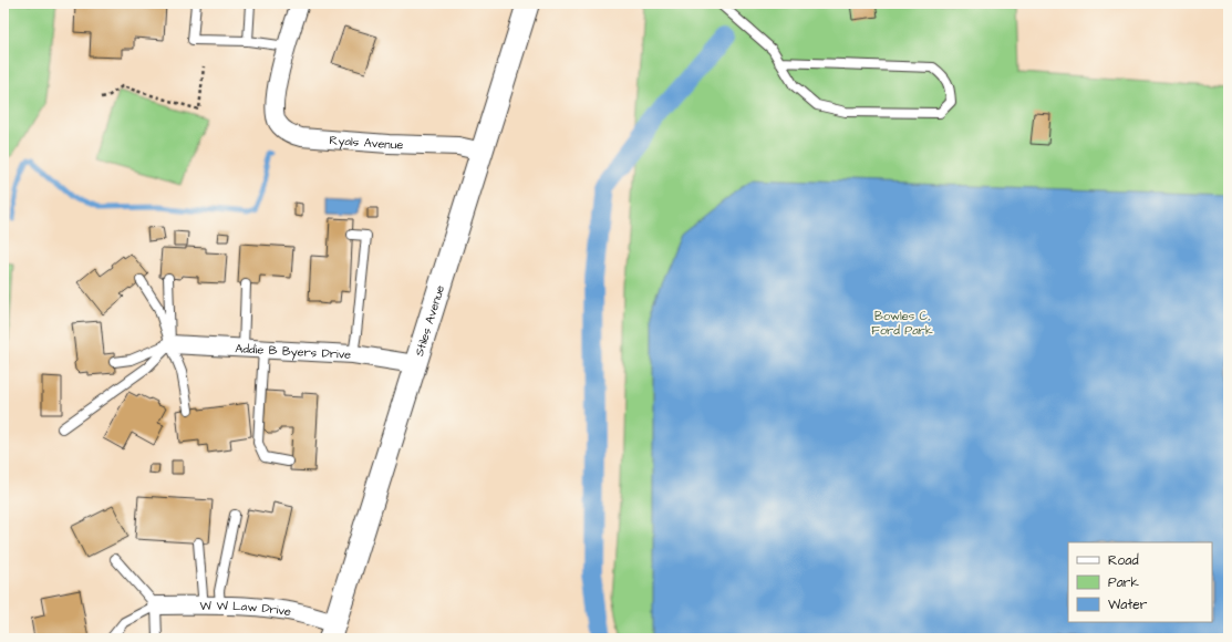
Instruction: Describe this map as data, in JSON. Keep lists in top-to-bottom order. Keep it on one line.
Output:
{"streets":{"street":["Ryals Avenue","Stiles Avenue","Addie B Byers Drive","W W Law Drive"]},"crossings":[["Ryals Avenue","Stiles Avenue"],["Stiles Avenue","Addie B Byers Drive"],["Stiles Avenue","W W Law Drive"]],"parks":["Bowles C. Ford Park"],"legend":["Road","Park","Water"]}
